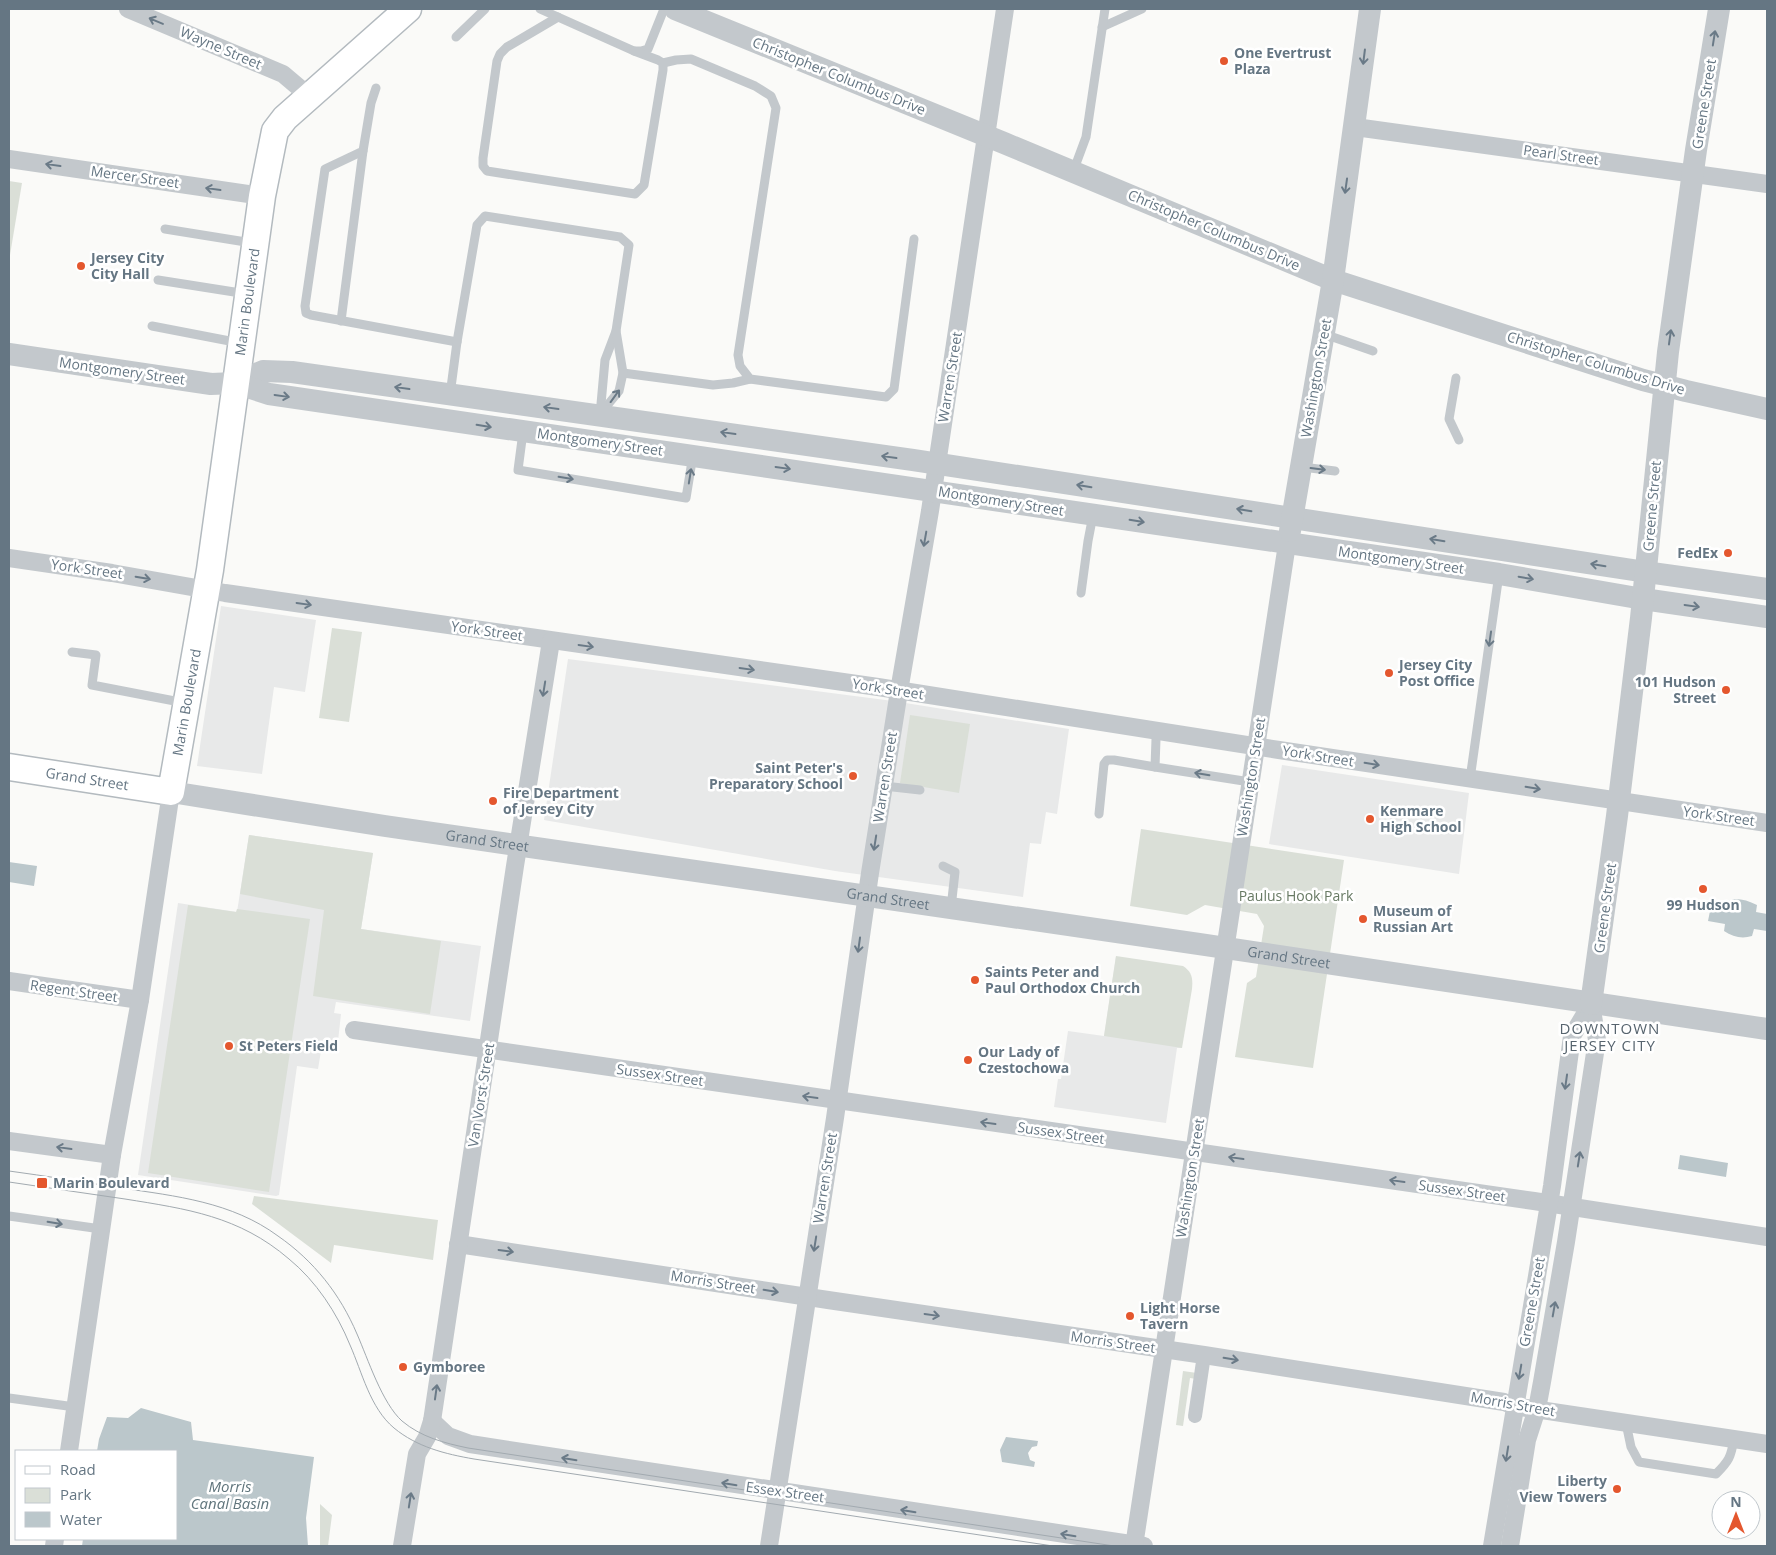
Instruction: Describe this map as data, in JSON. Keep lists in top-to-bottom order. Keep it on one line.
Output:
{"streets":{"main road":["Marin Boulevard","Grand Street"],"street":["Wayne Street","Christopher Columbus Drive","Greene Street","Pearl Street","Mercer Street","Montgomery Street","Warren Street","Washington Street","York Street","Regent Street","Sussex Street","Van Vorst Street","Morris Street","Essex Street"]},"crossings":[["Wayne Street","Marin Boulevard"],["Christopher Columbus Drive","Greene Street"],["Christopher Columbus Drive","Warren Street"],["Christopher Columbus Drive","Washington Street"],["Greene Street","Pearl Street"],["Greene Street","Montgomery Street"],["Greene Street","York Street"],["Greene Street","Grand Street"],["Greene Street","Sussex Street"],["Greene Street","Morris Street"],["Pearl Street","Washington Street"],["Mercer Street","Marin Boulevard"],["Marin Boulevard","Montgomery Street"],["Marin Boulevard","York Street"],["Marin Boulevard","Grand Street"],["Marin Boulevard","Regent Street"],["Montgomery Street","Warren Street"],["Montgomery Street","Washington Street"],["Warren Street","York Street"],["Warren Street","Grand Street"],["Warren Street","Sussex Street"],["Warren Street","Morris Street"],["Warren Street","Essex Street"],["Washington Street","York Street"],["Washington Street","Grand Street"],["Washington Street","Sussex Street"],["Washington Street","Morris Street"],["Washington Street","Essex Street"],["York Street","Van Vorst Street"],["Grand Street","Van Vorst Street"],["Sussex Street","Van Vorst Street"],["Van Vorst Street","Morris Street"],["Van Vorst Street","Essex Street"]],"one_way":["Wayne Street","Mercer Street","Warren Street","York Street","Sussex Street","Morris Street","Essex Street"],"districts":["DOWNTOWN JERSEY CITY"],"water":["Morris Canal Basin"],"parks":["Paulus Hook Park"],"places":{"other":["One Evertrust Plaza","Jersey City City Hall","FedEx","Jersey City Post Office","101 Hudson Street","Saint Peter's Preparatory School","Fire Department of Jersey City","Kenmare High School","99 Hudson","Museum of Russian Art","Saints Peter and Paul Orthodox Church","St Peters Field","Our Lady of Czestochowa","Light Horse Tavern","Gymboree","Liberty View Towers"],"transit":["Marin Boulevard"]},"legend":["Road","Park","Water"],"north":"top"}
